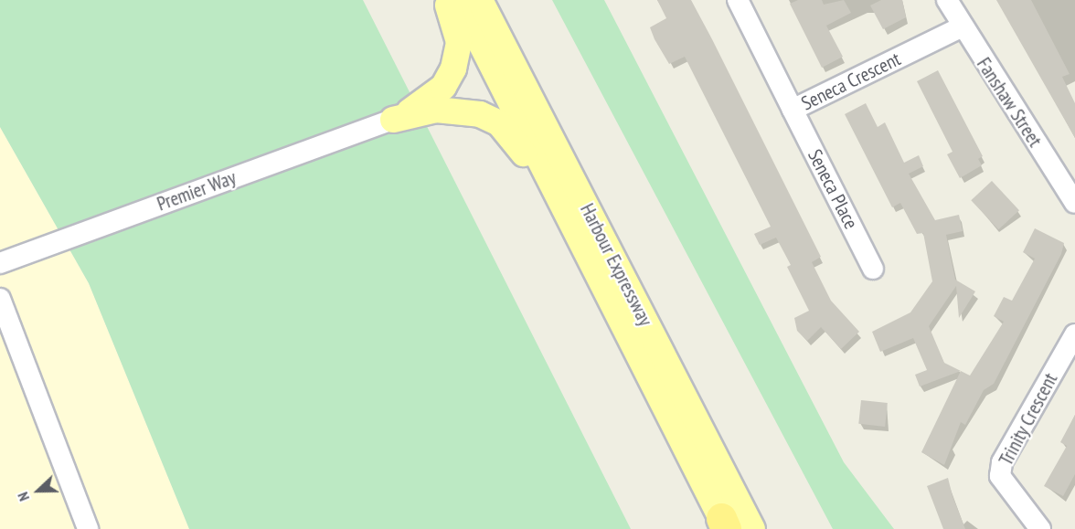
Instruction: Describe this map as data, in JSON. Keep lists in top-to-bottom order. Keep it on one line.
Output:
{"streets":{"main road":["Harbour Expressway"],"street":["Seneca Crescent","Fanshaw Street","Seneca Place","Premier Way","Trinity Crescent"]},"crossings":[["Seneca Crescent","Fanshaw Street"],["Seneca Crescent","Seneca Place"]],"north":"left"}
